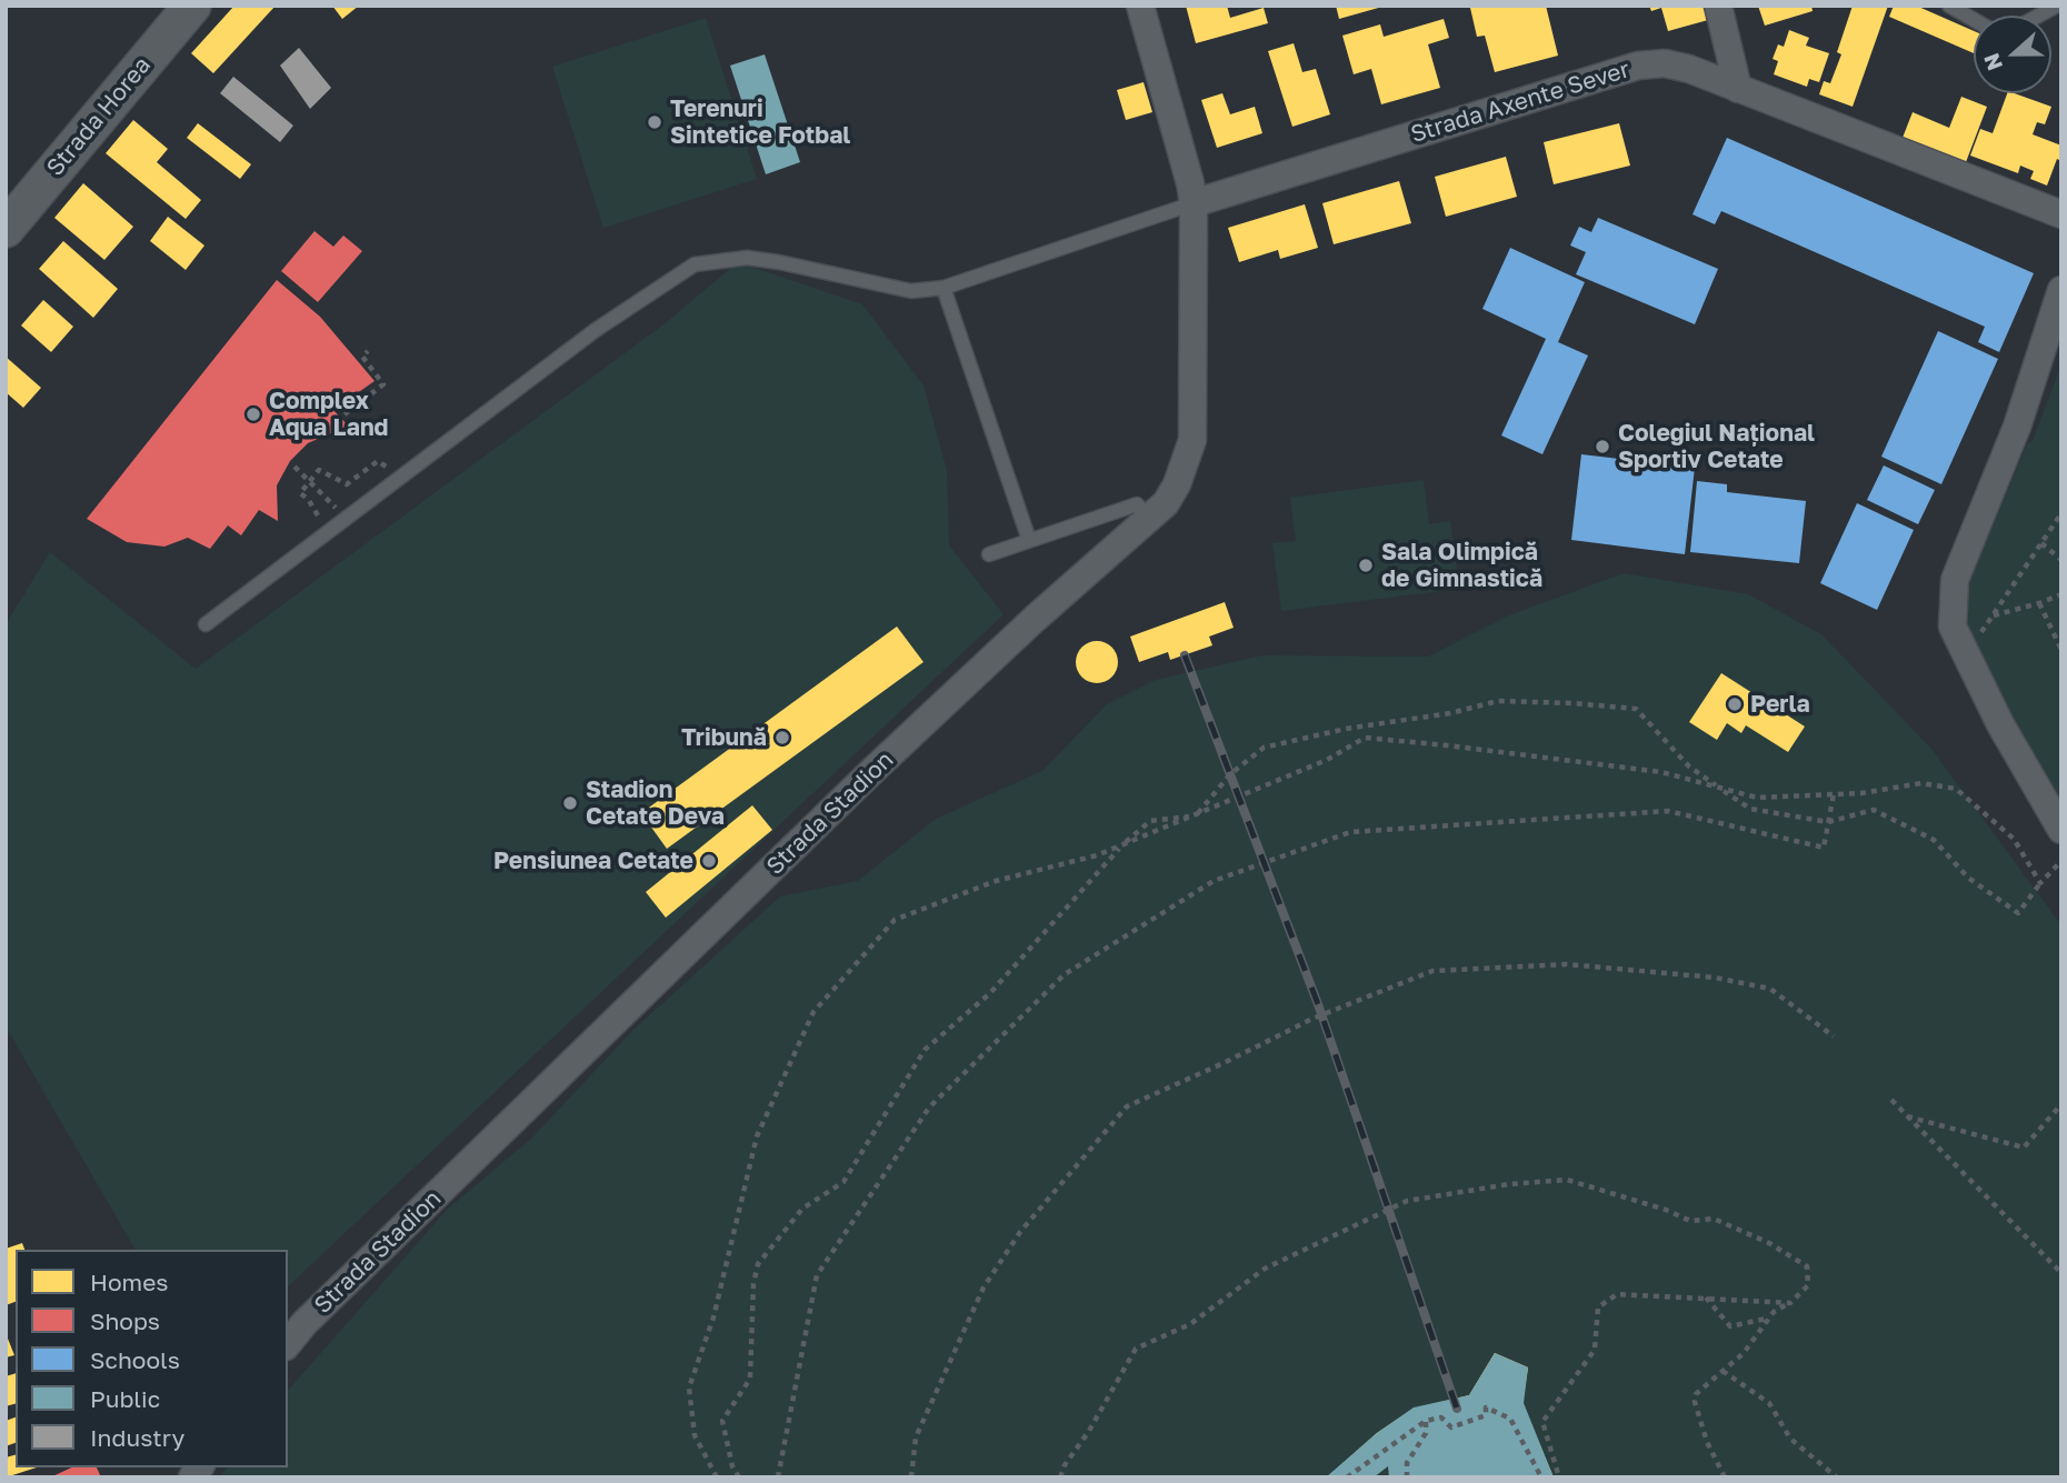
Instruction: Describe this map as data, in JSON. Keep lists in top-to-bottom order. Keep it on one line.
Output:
{"streets":{"main road":["Strada Horea"],"street":["Strada Axente Sever","Strada Stadion"]},"crossings":[["Strada Axente Sever","Strada Stadion"]],"places":["Terenuri Sintetice Fotbal","Complex Aqua Land","Colegiul Național Sportiv Cetate","Sala Olimpică de Gimnastică","Perla","Tribună","Stadion Cetate Deva","Pensiunea Cetate"],"legend":["Homes","Shops","Schools","Public","Industry"],"north":"left"}
